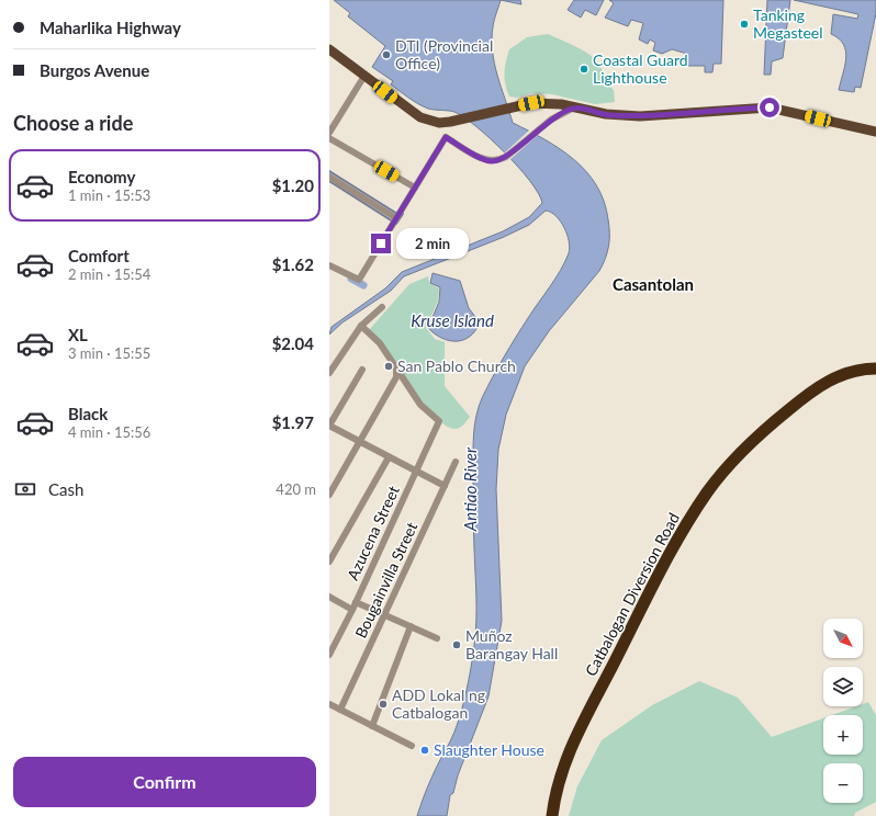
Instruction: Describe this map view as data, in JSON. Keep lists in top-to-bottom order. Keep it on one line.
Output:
{"streets":{"highway":["Catbalogan Diversion Road"],"street":["Azucena Street","Bougainvilla Street"]},"districts":["Casantolan"],"water":["Kruse Island","Antiao River"],"places":["Tanking Megasteel","DTI (Provincial Office)","Coastal Guard Lighthouse","San Pablo Church","Muñoz Barangay Hall","ADD Lokal ng Catbalogan","Slaughter House"],"north":"bottom right","page":{"banner":["Maharlika Highway","Burgos Avenue"],"heading":"Choose a ride","list":[{"name":"Economy","note":"1 min · 15:53","value":"$1.20"},{"name":"Comfort","note":"2 min · 15:54","value":"$1.62"},{"name":"XL","note":"3 min · 15:55","value":"$2.04"},{"name":"Black","note":"4 min · 15:56","value":"$1.97"}],"bubble":"2 min","pay":["Cash","420 m"],"map_buttons":["+","−"],"buttons":"Confirm"}}
